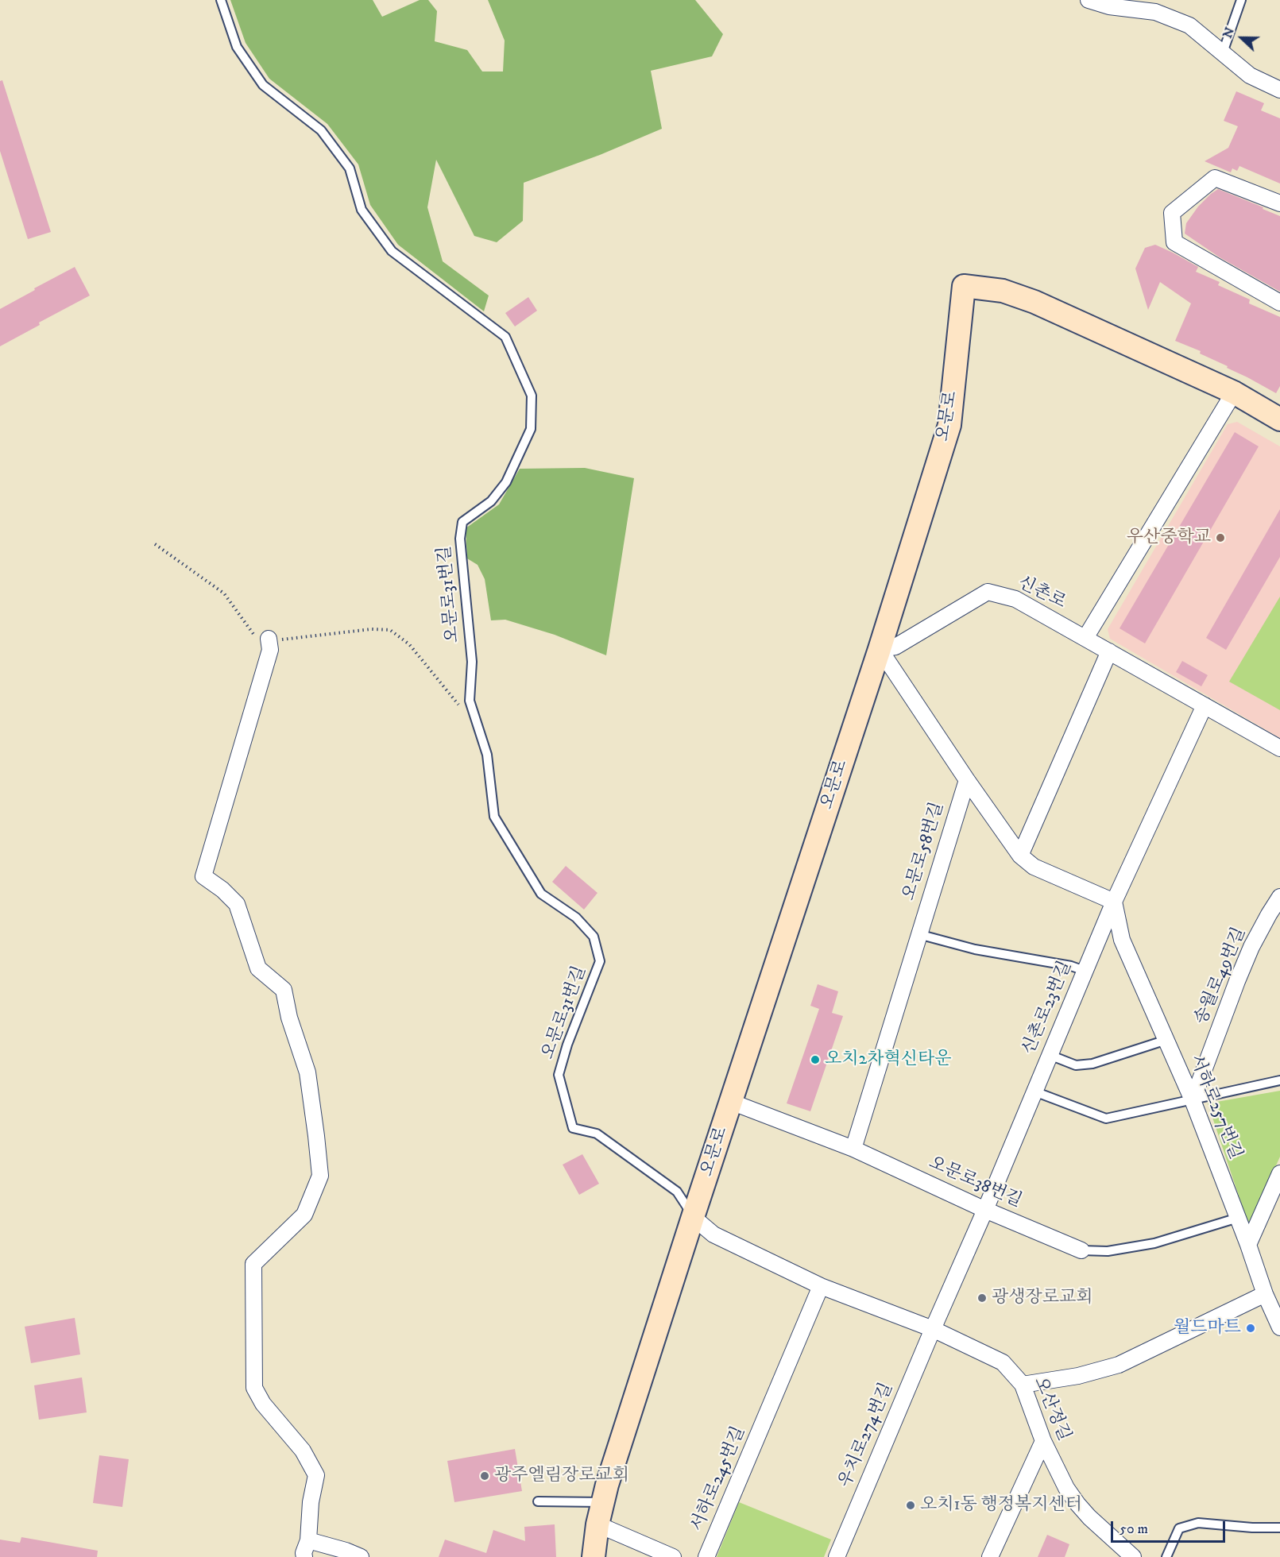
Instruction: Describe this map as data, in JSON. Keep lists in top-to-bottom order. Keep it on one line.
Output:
{"streets":{"street":["오문로","신촌로","오문로58번길","송월로49번길","신촌로23번길","서하로257번길","오문로38번길","오산정길","우치로274번길","서하로245번길"],"lane":["오문로31번길"]},"crossings":[["오문로","신촌로"],["오문로","오문로31번길"],["오문로","오문로38번길"],["오문로","오산정길"],["신촌로","신촌로23번길"],["오문로31번길","오산정길"],["송월로49번길","서하로257번길"],["신촌로23번길","서하로257번길"],["신촌로23번길","오문로38번길"],["신촌로23번길","오산정길"],["신촌로23번길","우치로274번길"],["오산정길","우치로274번길"],["오산정길","서하로245번길"]],"places":["우산중학교","오치2차혁신타운","광생장로교회","월드마트","광주엘림장로교회","오치1동 행정복지센터"],"scale_bar":"50 m","north":"left"}
